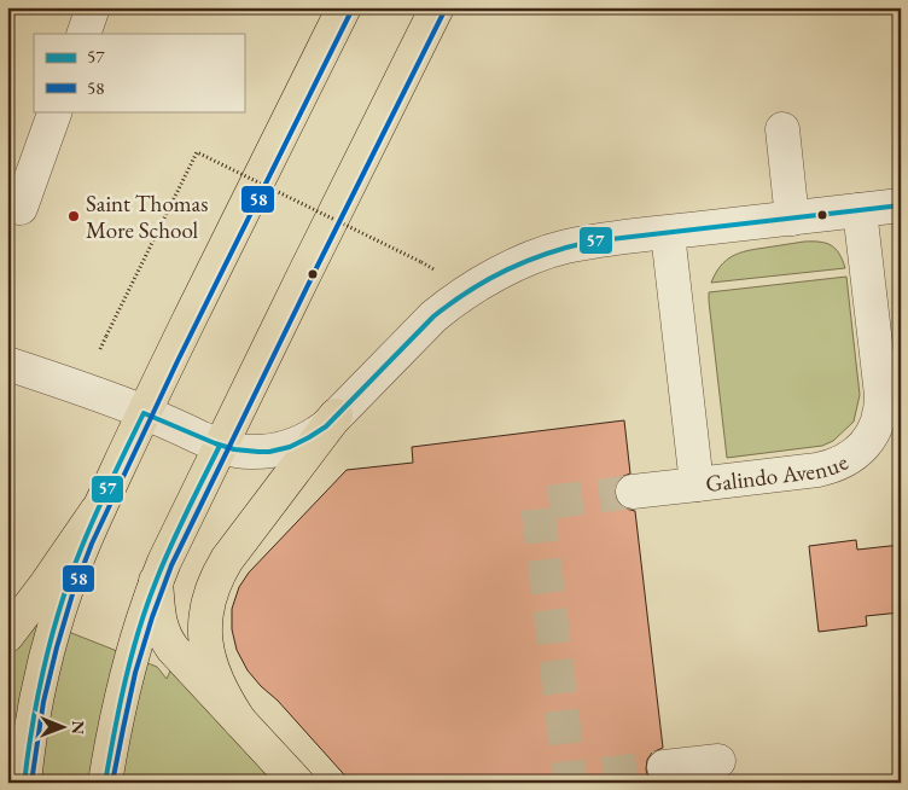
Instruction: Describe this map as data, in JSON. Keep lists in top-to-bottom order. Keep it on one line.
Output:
{"streets":{"street":["Galindo Avenue"]},"places":["Saint Thomas More School"],"lines":["transit line 58","transit line 57"],"legend":["57","58"],"north":"right"}
